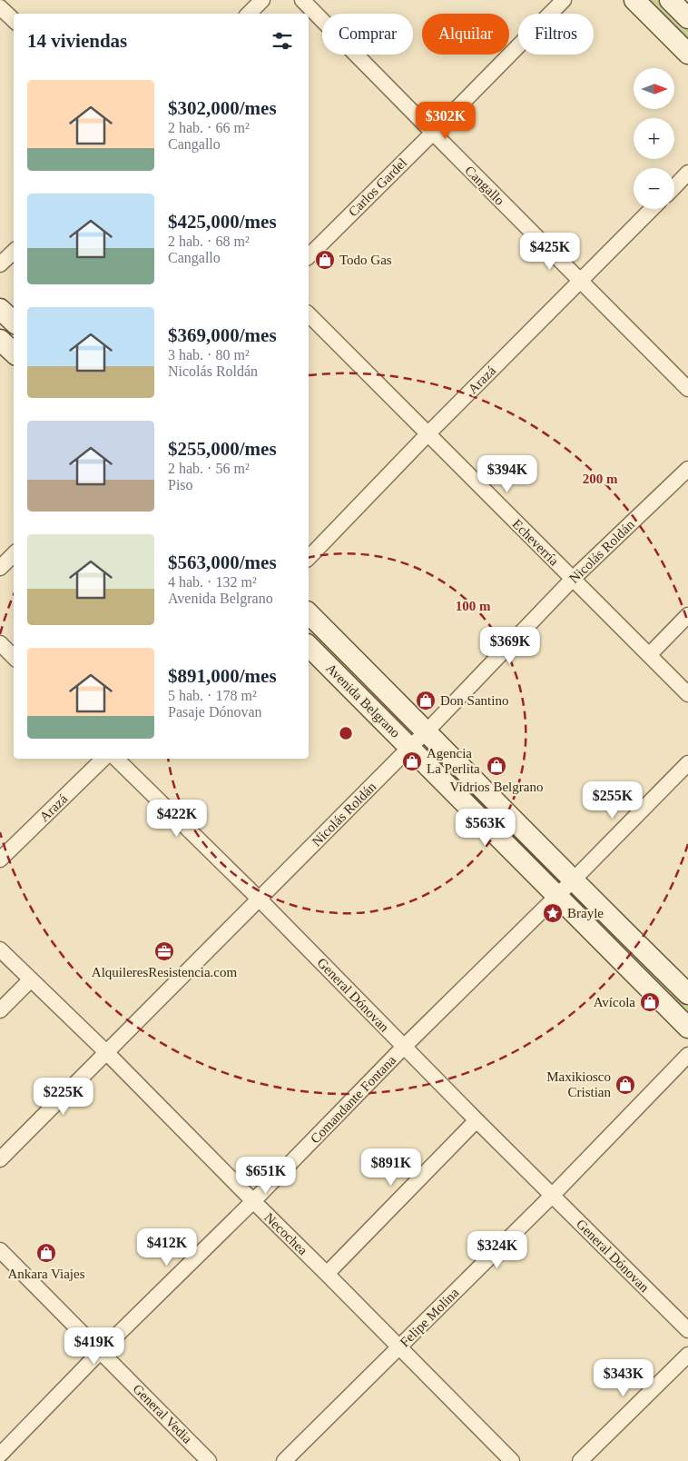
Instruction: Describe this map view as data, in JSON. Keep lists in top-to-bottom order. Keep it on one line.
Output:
{"streets":{"main road":["Avenida Belgrano"],"street":["Cangallo","Carlos Gardel","Arazá","Echeverría","Nicolás Roldán","General Dónovan","Comandante Fontana","Necochea","Felipe Molina","General Vedia"]},"crossings":[["Cangallo","Carlos Gardel"],["Cangallo","Arazá"],["Arazá","Echeverría"],["Echeverría","Nicolás Roldán"],["Nicolás Roldán","Avenida Belgrano"],["Nicolás Roldán","General Dónovan"],["Nicolás Roldán","Necochea"],["Avenida Belgrano","Comandante Fontana"],["General Dónovan","Comandante Fontana"],["General Dónovan","Felipe Molina"],["Comandante Fontana","Necochea"],["Comandante Fontana","General Vedia"],["Necochea","Felipe Molina"]],"places":{"shop":["Todo Gas","Don Santino","Agencia La Perlita","Vidrios Belgrano","Avícola","Maxikiosco Cristian","Ankara Viajes"],"place":["Brayle"],"office":["AlquileresResistencia.com"]},"north":"right","page":{"chip":["Comprar","Alquilar","Filtros"],"heading":"14 viviendas","map_buttons":["+","−"],"list":[{"name":"$302,000/mes","note":"2 hab. · 66 m² · Cangallo"},{"name":"$425,000/mes","note":"2 hab. · 68 m² · Cangallo"},{"name":"$369,000/mes","note":"3 hab. · 80 m² · Nicolás Roldán"},{"name":"$255,000/mes","note":"2 hab. · 56 m² · Piso"},{"name":"$563,000/mes","note":"4 hab. · 132 m² · Avenida Belgrano"},{"name":"$891,000/mes","note":"5 hab. · 178 m² · Pasaje Dónovan"}],"price":["$302K","$425K","$394K","$369K","$255K","$422K","$563K","$225K","$891K","$651K","$412K","$324K","$419K","$343K"]},"rings":["200 m","100 m"]}
